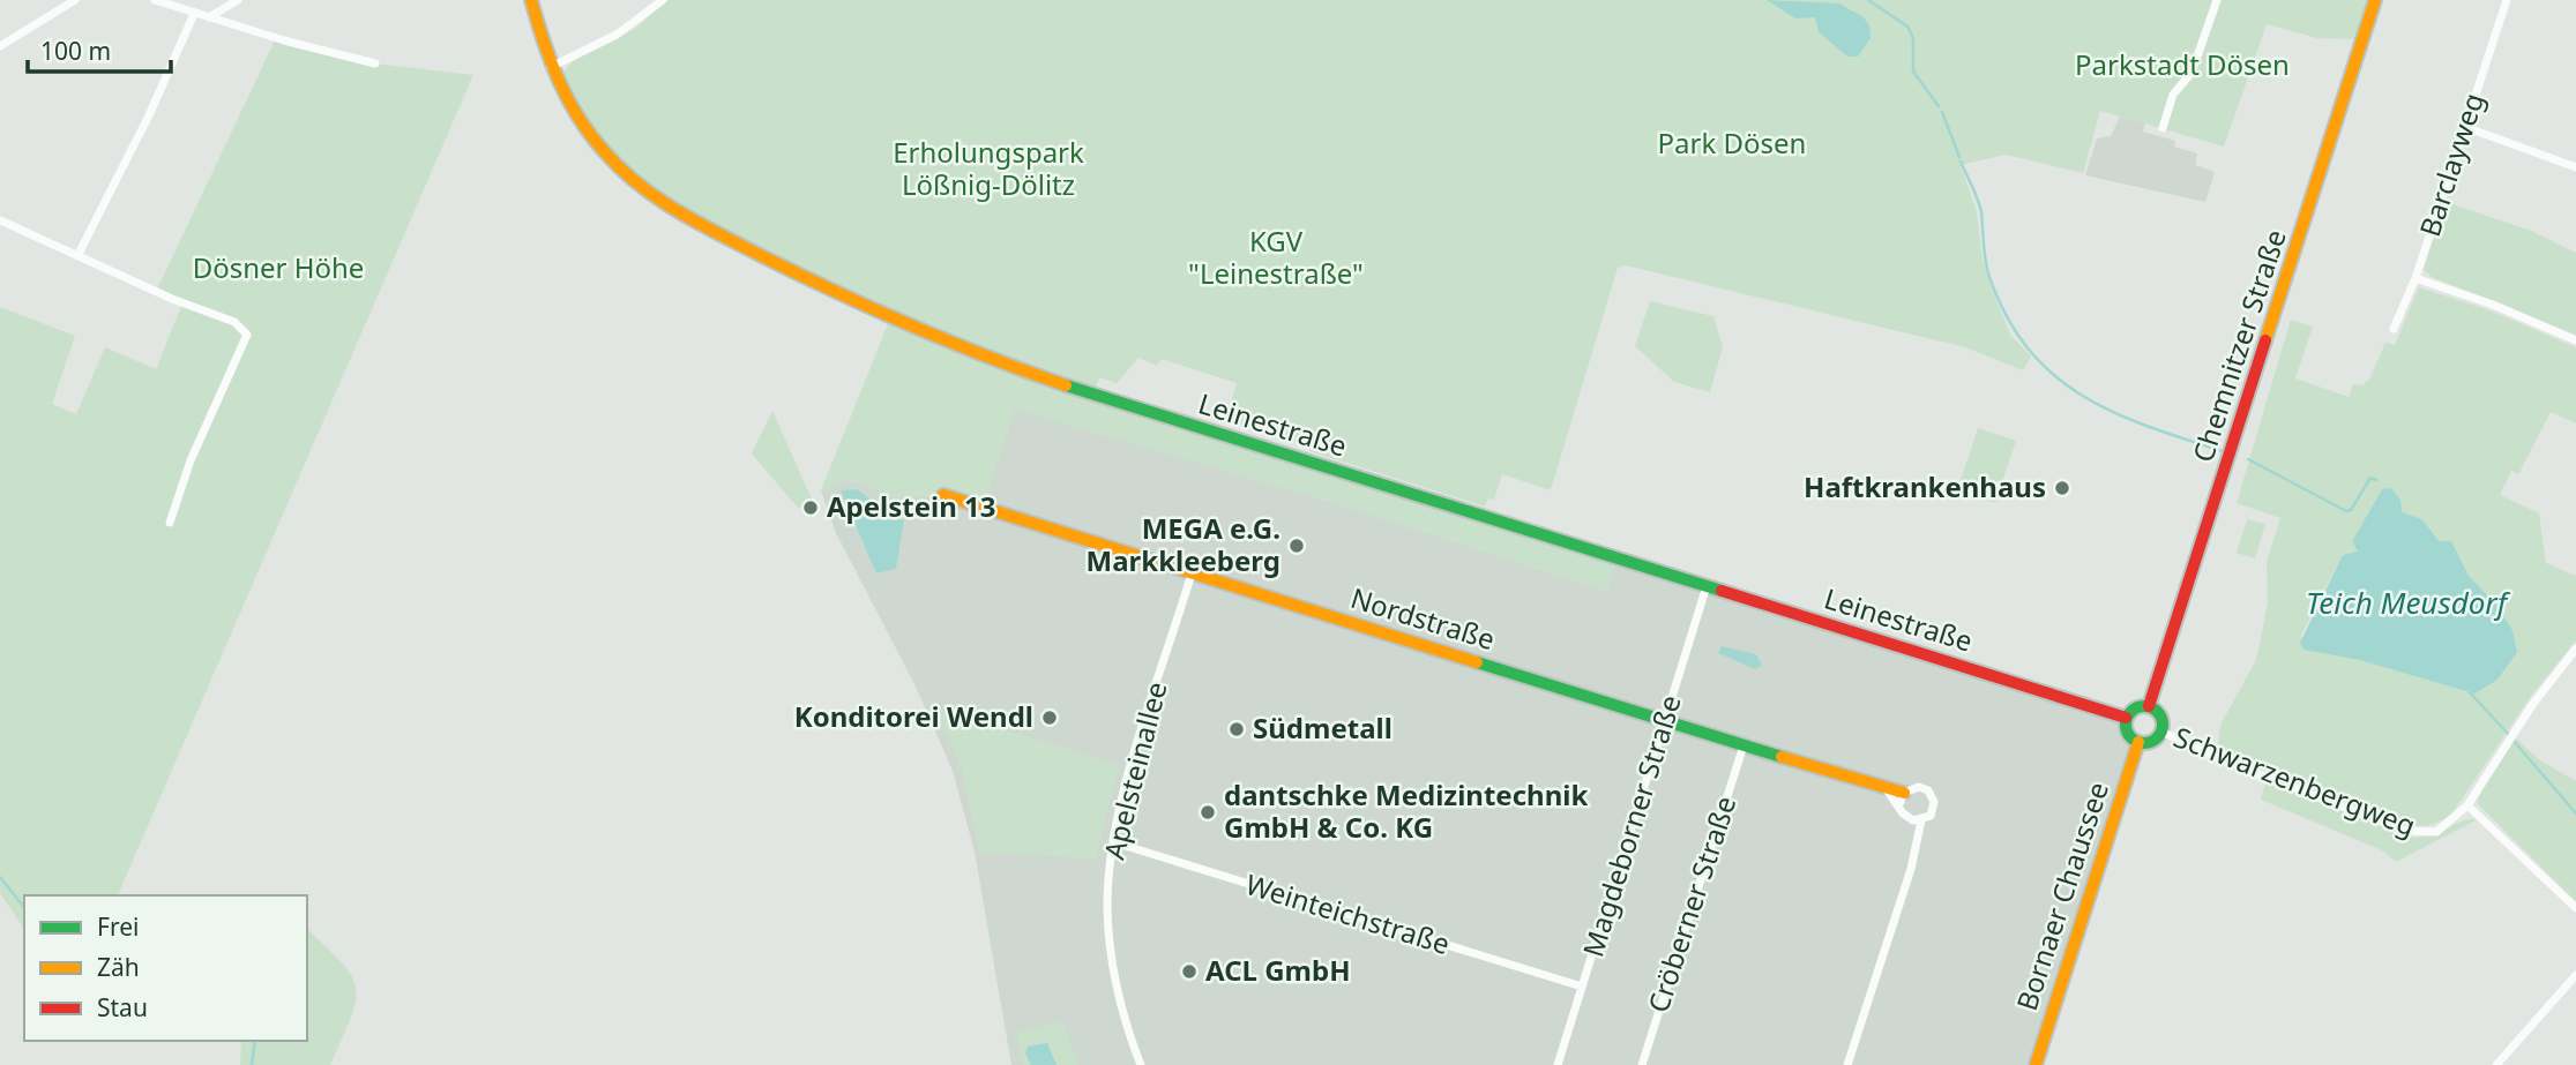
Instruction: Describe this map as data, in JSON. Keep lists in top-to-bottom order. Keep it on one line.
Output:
{"streets":{"main road":["Chemnitzer Straße","Leinestraße","Nordstraße","Bornaer Chaussee"],"street":["Barclayweg","Apelsteinallee","Schwarzenbergweg","Magdeborner Straße","Cröberner Straße","Weinteichstraße"]},"crossings":[["Chemnitzer Straße","Leinestraße"],["Chemnitzer Straße","Schwarzenbergweg"],["Chemnitzer Straße","Bornaer Chaussee"],["Leinestraße","Schwarzenbergweg"],["Leinestraße","Magdeborner Straße"],["Leinestraße","Bornaer Chaussee"],["Nordstraße","Apelsteinallee"],["Nordstraße","Magdeborner Straße"],["Nordstraße","Cröberner Straße"],["Apelsteinallee","Weinteichstraße"],["Schwarzenbergweg","Bornaer Chaussee"],["Magdeborner Straße","Weinteichstraße"]],"water":["Teich Meusdorf"],"parks":["Parkstadt Dösen","Park Dösen","Erholungspark Lößnig-Dölitz","KGV \"Leinestraße\"","Dösner Höhe"],"places":["Haftkrankenhaus","Apelstein 13","MEGA e.G. Markkleeberg","Konditorei Wendl","Südmetall","dantschke Medizintechnik GmbH & Co. KG","ACL GmbH"],"legend":["Frei","Zäh","Stau"],"scale_bar":"100 m"}
